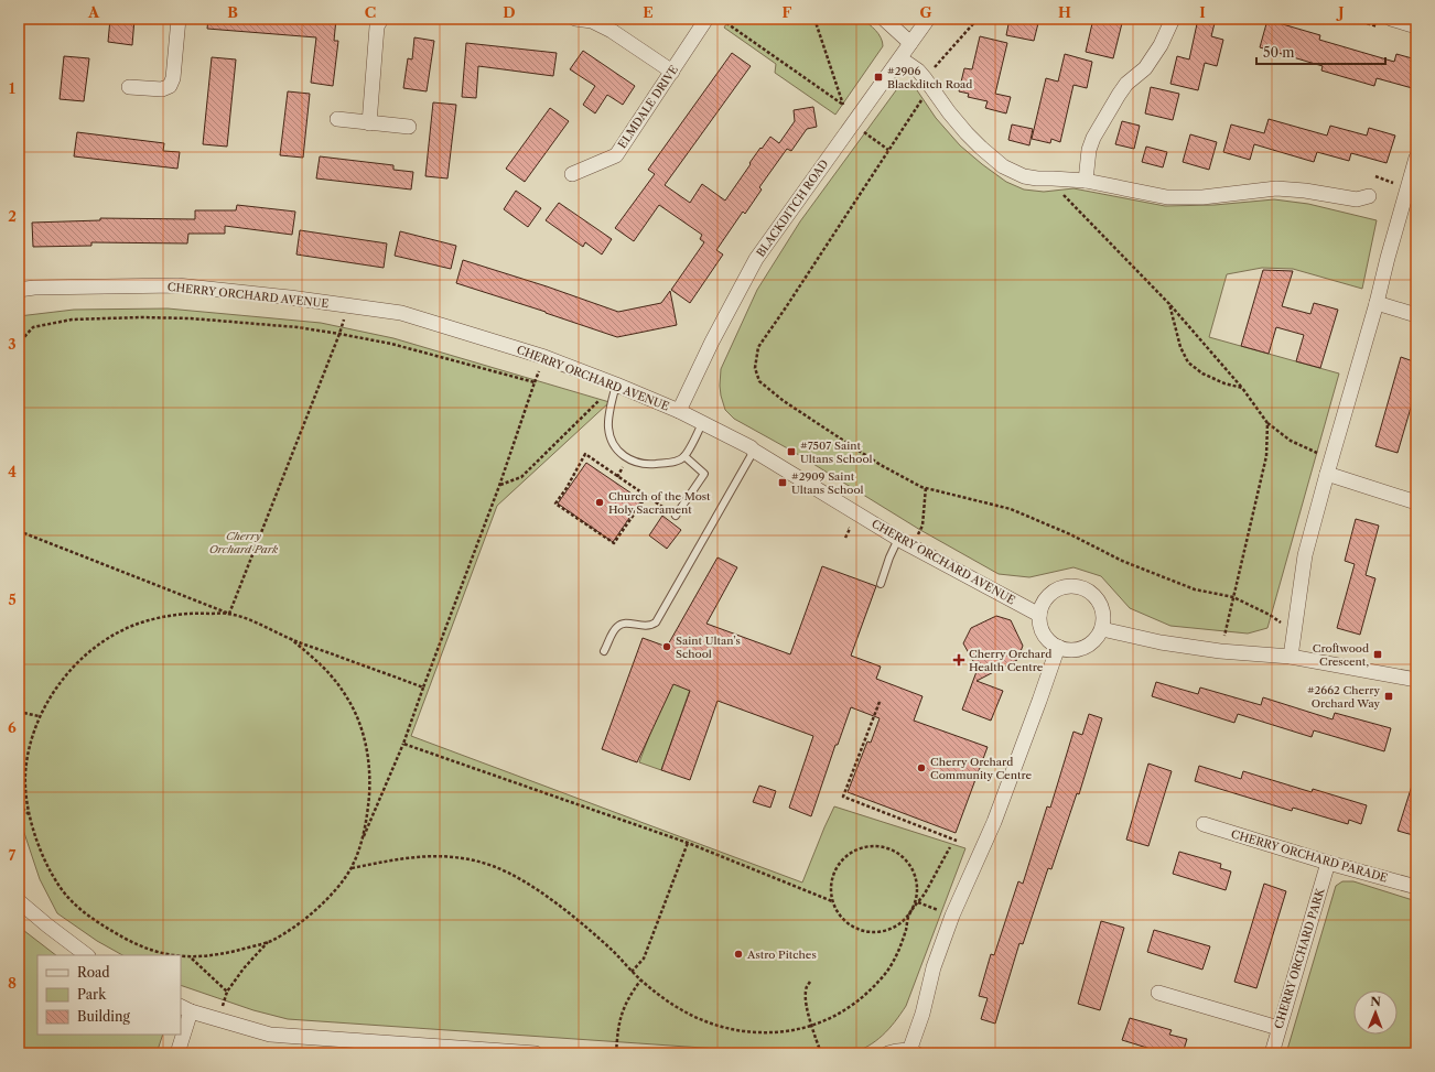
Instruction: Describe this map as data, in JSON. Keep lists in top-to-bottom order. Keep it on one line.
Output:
{"streets":{"street":["ELMDALE DRIVE","BLACKDITCH ROAD","CHERRY ORCHARD AVENUE","CHERRY ORCHARD PARADE","CHERRY ORCHARD PARK"]},"crossings":[["BLACKDITCH ROAD","CHERRY ORCHARD AVENUE"],["CHERRY ORCHARD PARADE","CHERRY ORCHARD PARK"]],"parks":["Cherry Orchard Park"],"places":{"transit":["#2906 Blackditch Road","#7507 Saint Ultans School","#2909 Saint Ultans School","Croftwood Crescent,","#2662 Cherry Orchard Way"],"other":["Church of the Most Holy Sacrament","Saint Ultan’s School","Cherry Orchard Community Centre","Astro Pitches"],"health":["Cherry Orchard Health Centre"]},"legend":["Road","Park","Building"],"scale_bar":"50 m","north":"top","grid":{"columns":["A","B","C","D","E","F","G","H","I","J"],"rows":["1","2","3","4","5","6","7","8"]}}
